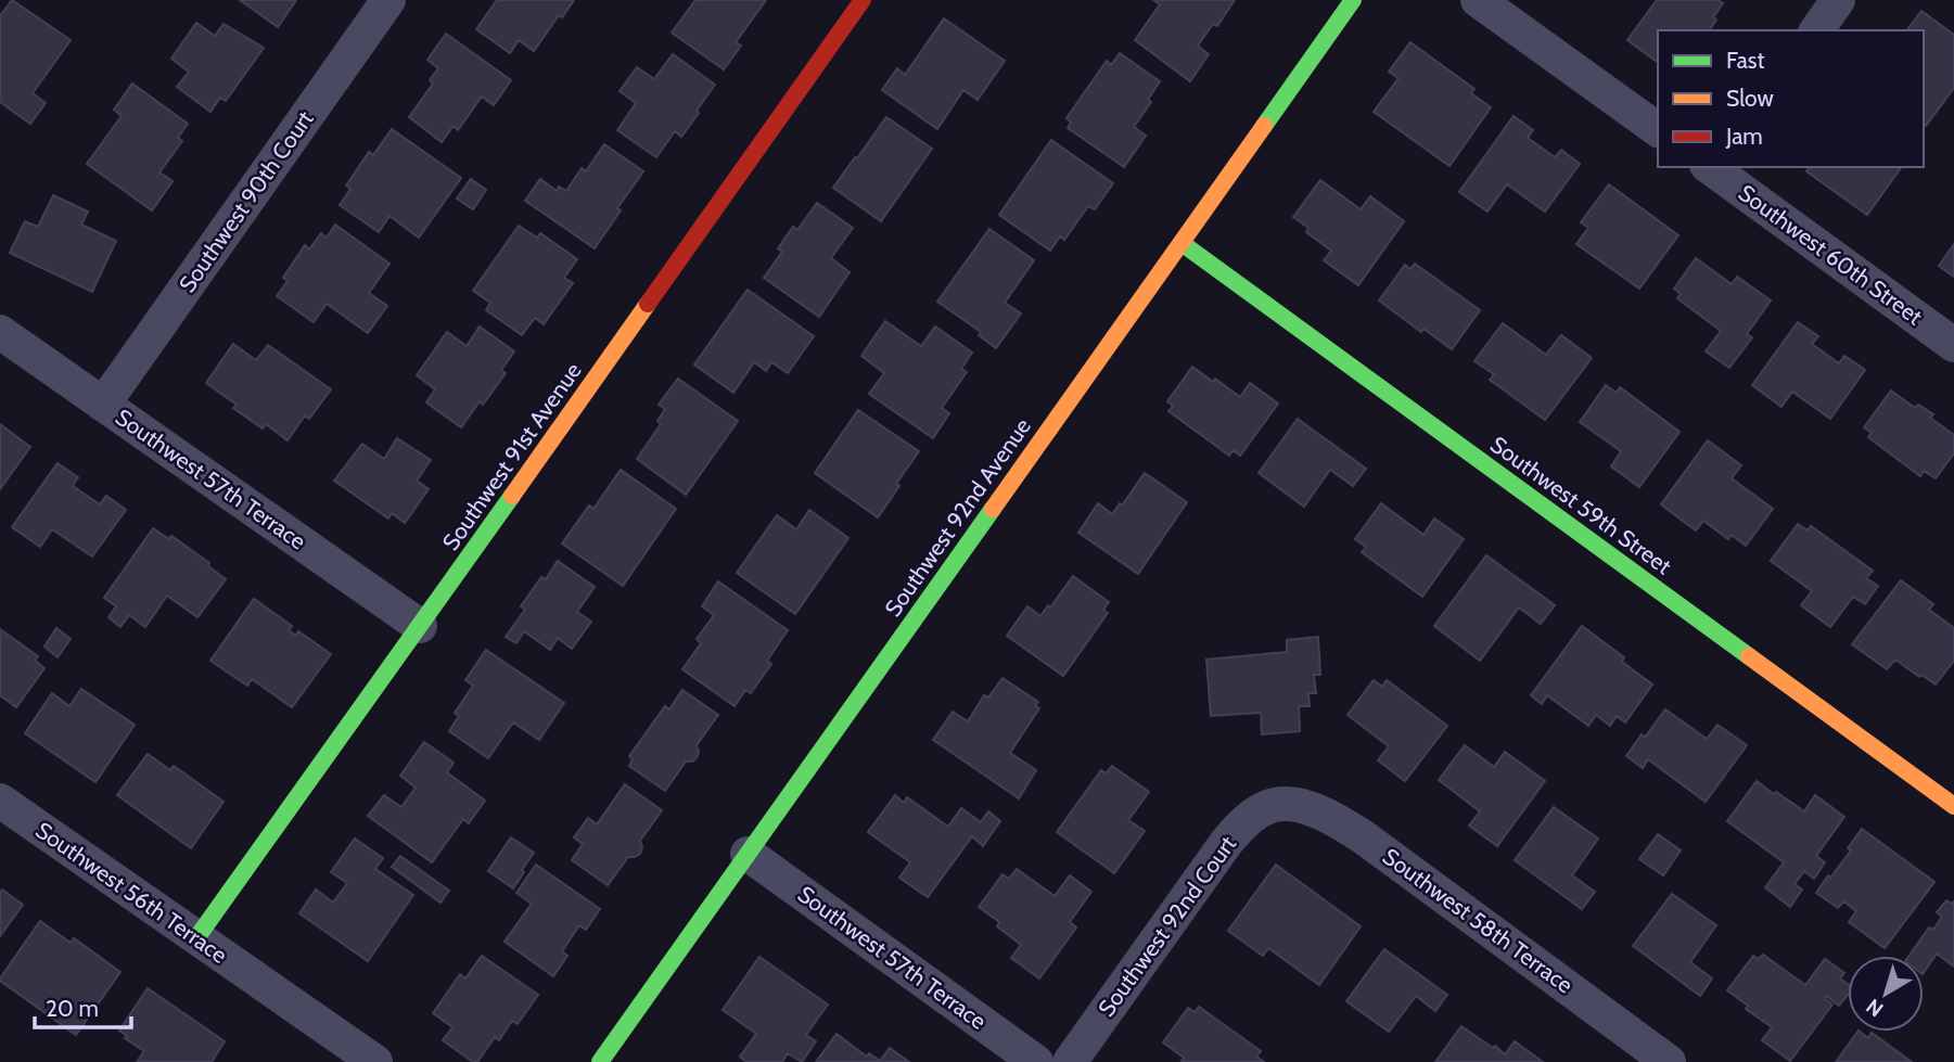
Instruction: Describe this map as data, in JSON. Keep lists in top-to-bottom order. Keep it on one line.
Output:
{"streets":{"street":["Southwest 90th Court","Southwest 60th Street","Southwest 91st Avenue","Southwest 57th Terrace","Southwest 59th Street","Southwest 92nd Avenue","Southwest 56th Terrace","Southwest 58th Terrace","Southwest 92nd Court"]},"crossings":[["Southwest 90th Court","Southwest 57th Terrace"],["Southwest 91st Avenue","Southwest 57th Terrace"],["Southwest 91st Avenue","Southwest 56th Terrace"],["Southwest 57th Terrace","Southwest 92nd Avenue"],["Southwest 59th Street","Southwest 92nd Avenue"],["Southwest 58th Terrace","Southwest 92nd Court"]],"legend":["Fast","Slow","Jam"],"scale_bar":"20 m","north":"bottom left"}
